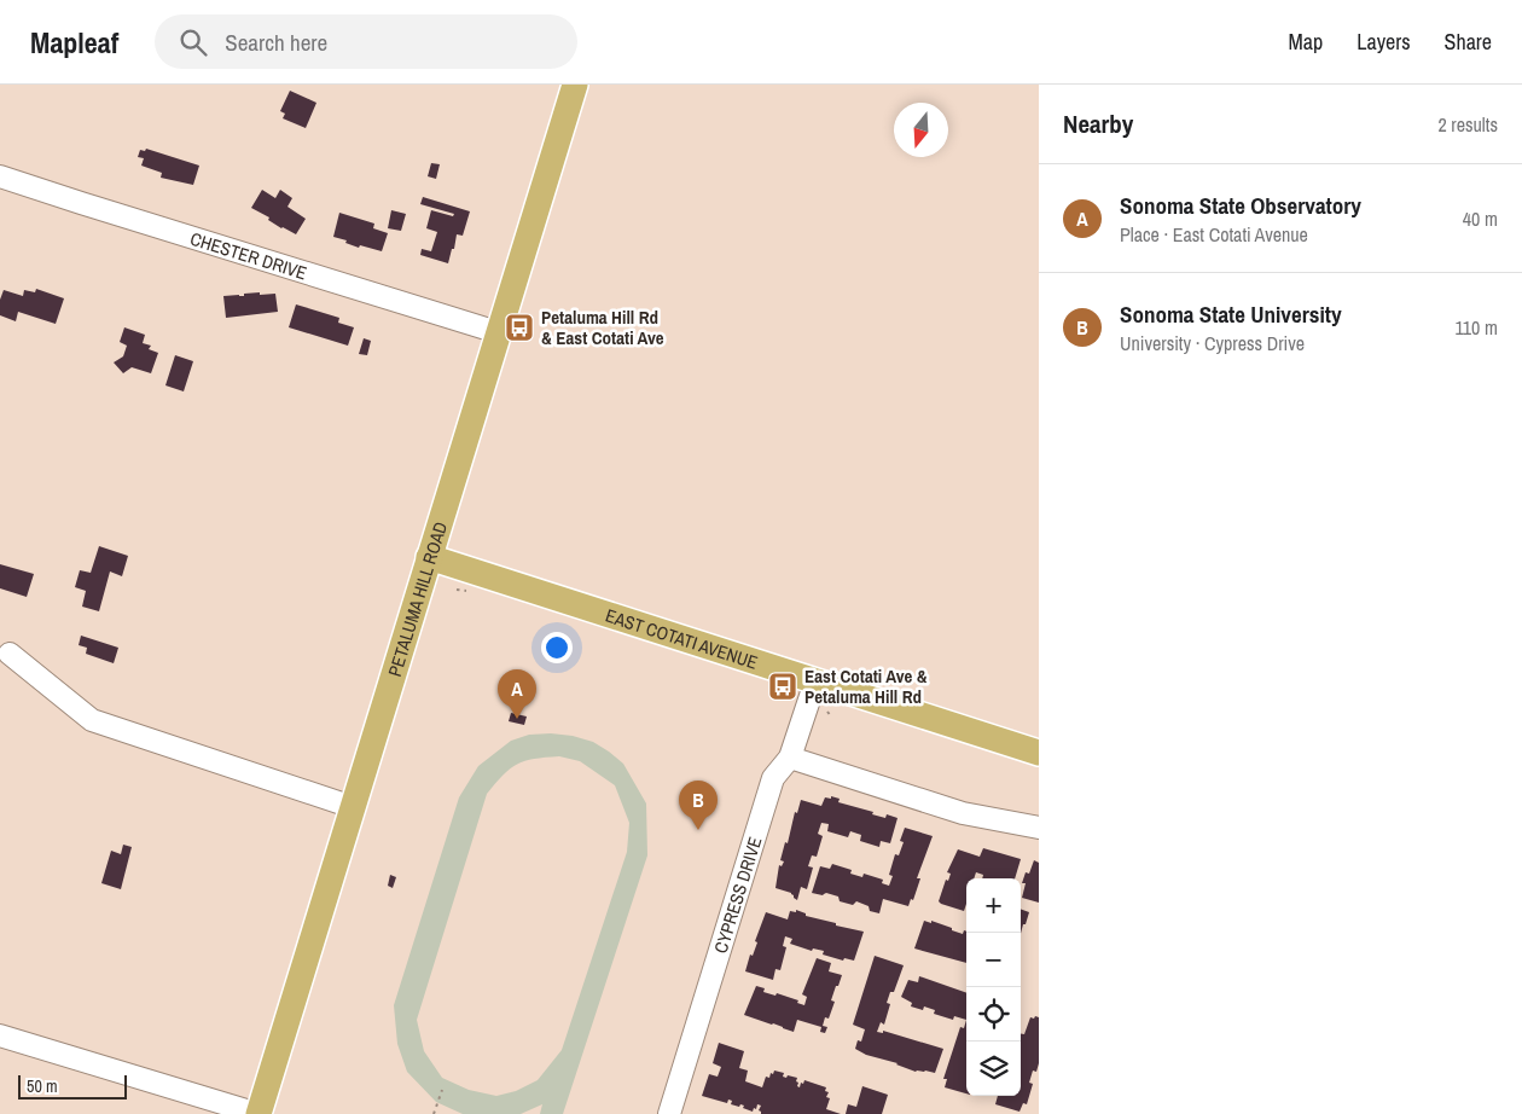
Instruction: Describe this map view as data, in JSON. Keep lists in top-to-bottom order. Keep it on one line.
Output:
{"streets":{"main road":["PETALUMA HILL ROAD","EAST COTATI AVENUE"],"street":["CHESTER DRIVE","CYPRESS DRIVE"]},"crossings":[["CHESTER DRIVE","PETALUMA HILL ROAD"],["PETALUMA HILL ROAD","EAST COTATI AVENUE"],["EAST COTATI AVENUE","CYPRESS DRIVE"]],"places":{"bus stop":["Petaluma Hill Rd & East Cotati Ave","East Cotati Ave & Petaluma Hill Rd"]},"scale_bar":"50 m","north":"bottom","page":{"header":"Mapleaf","search":"Search here","nav":["Map","Layers","Share"],"heading":["Nearby","2 results"],"list":[{"mark":"A","name":"Sonoma State Observatory","note":"Place · East Cotati Avenue","value":"40 m"},{"mark":"B","name":"Sonoma State University","note":"University · Cypress Drive","value":"110 m"}],"pins":["A","B"],"map_buttons":["+","−"],"scale":"50 m"}}
